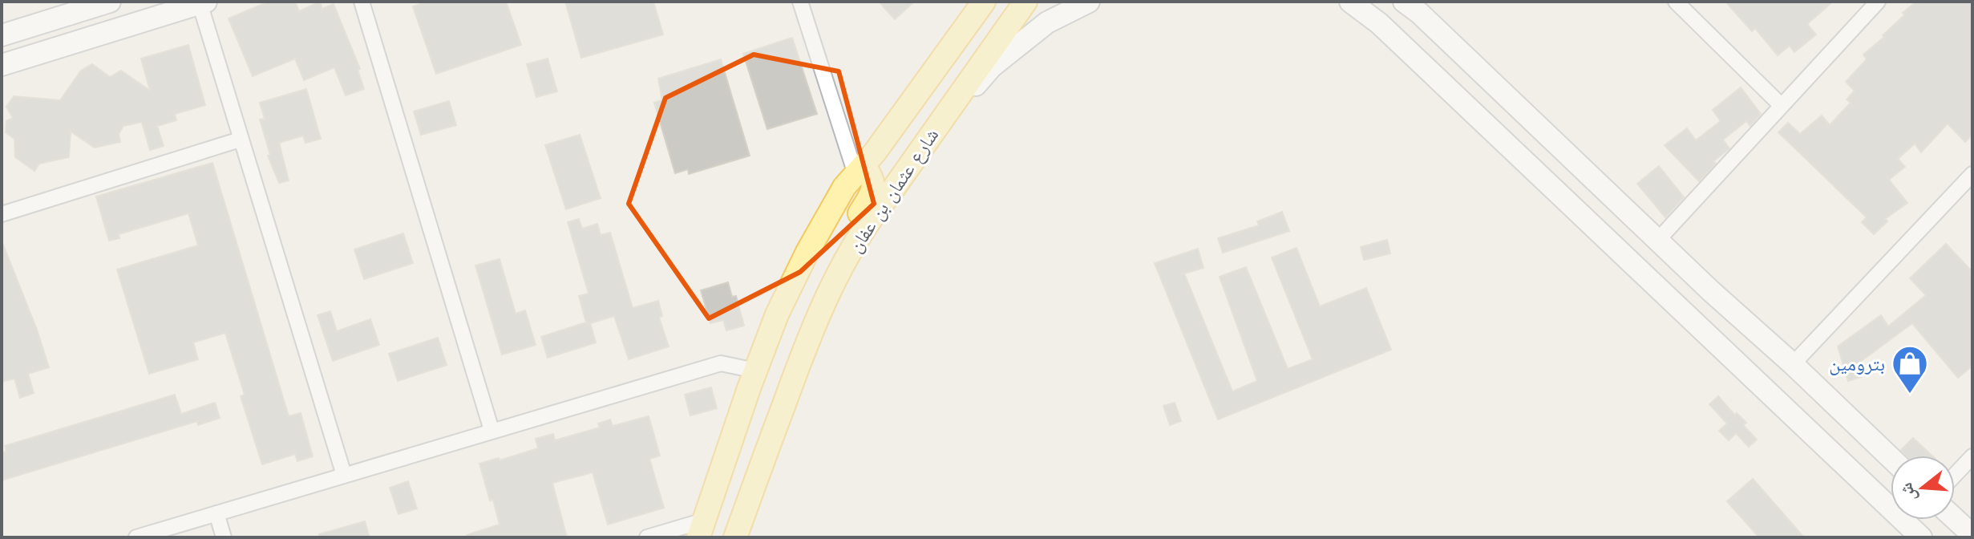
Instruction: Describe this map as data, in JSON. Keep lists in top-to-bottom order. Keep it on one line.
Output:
{"streets":{"main road":["شارع عثمان بن عفان"]},"places":{"shop":["بترومين"]},"north":"left"}
